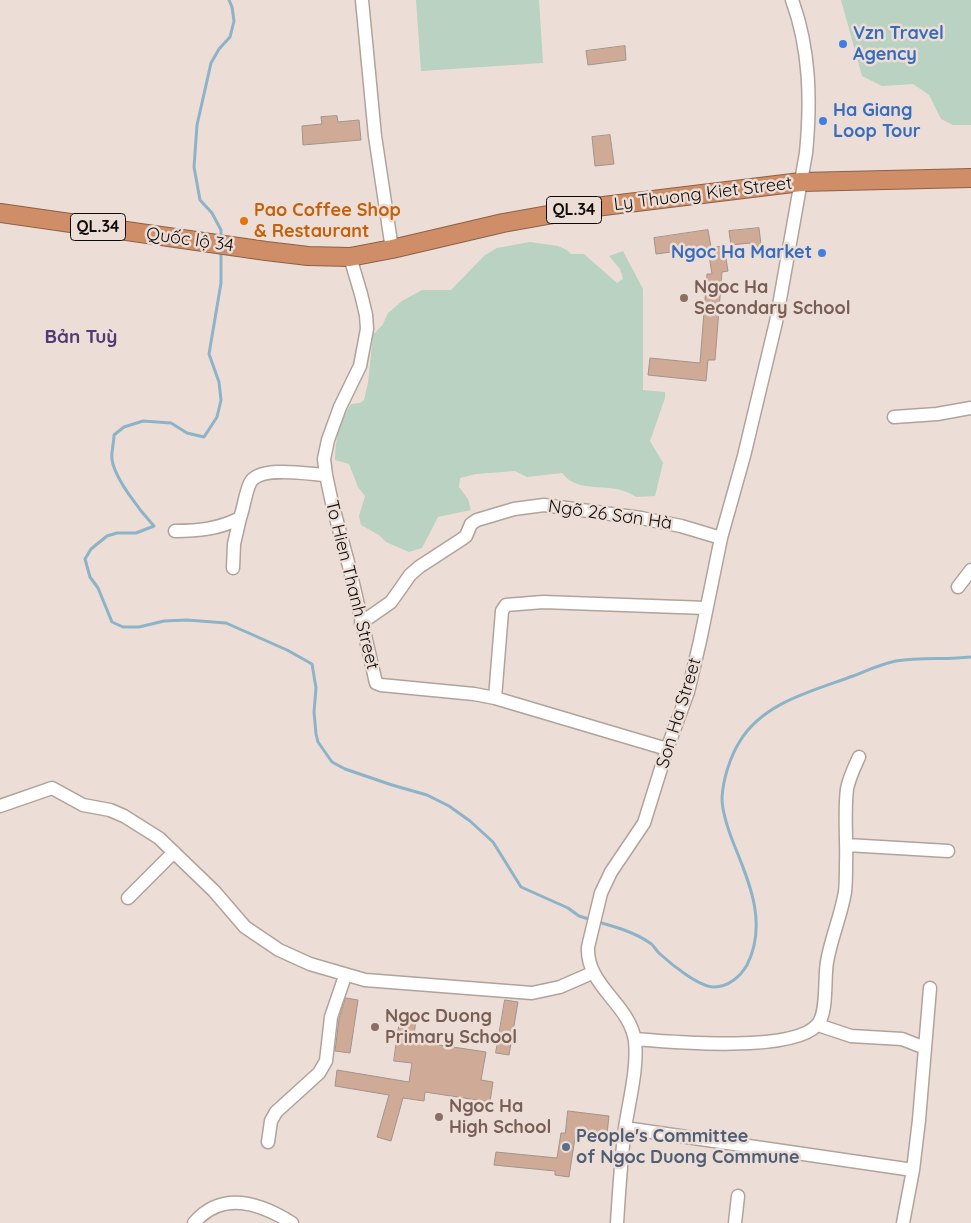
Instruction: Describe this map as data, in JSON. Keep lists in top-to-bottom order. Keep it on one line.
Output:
{"streets":{"highway":["Ly Thuong Kiet Street","QL.34","Quốc lộ 34"],"street":["Ngõ 26 Sơn Hà","To Hien Thanh Street","Son Ha Street"]},"crossings":[["Ly Thuong Kiet Street","Quốc lộ 34"],["Ly Thuong Kiet Street","To Hien Thanh Street"],["Ly Thuong Kiet Street","Son Ha Street"],["Quốc lộ 34","To Hien Thanh Street"],["Ngõ 26 Sơn Hà","To Hien Thanh Street"],["Ngõ 26 Sơn Hà","Son Ha Street"],["To Hien Thanh Street","Son Ha Street"]],"districts":["Bản Tuỳ"],"places":["Vzn Travel Agency","Ha Giang Loop Tour","Pao Coffee Shop & Restaurant","Ngoc Ha Market","Ngoc Ha Secondary School","Ngoc Duong Primary School","Ngoc Ha High School","People's Committee of Ngoc Duong Commune"]}
